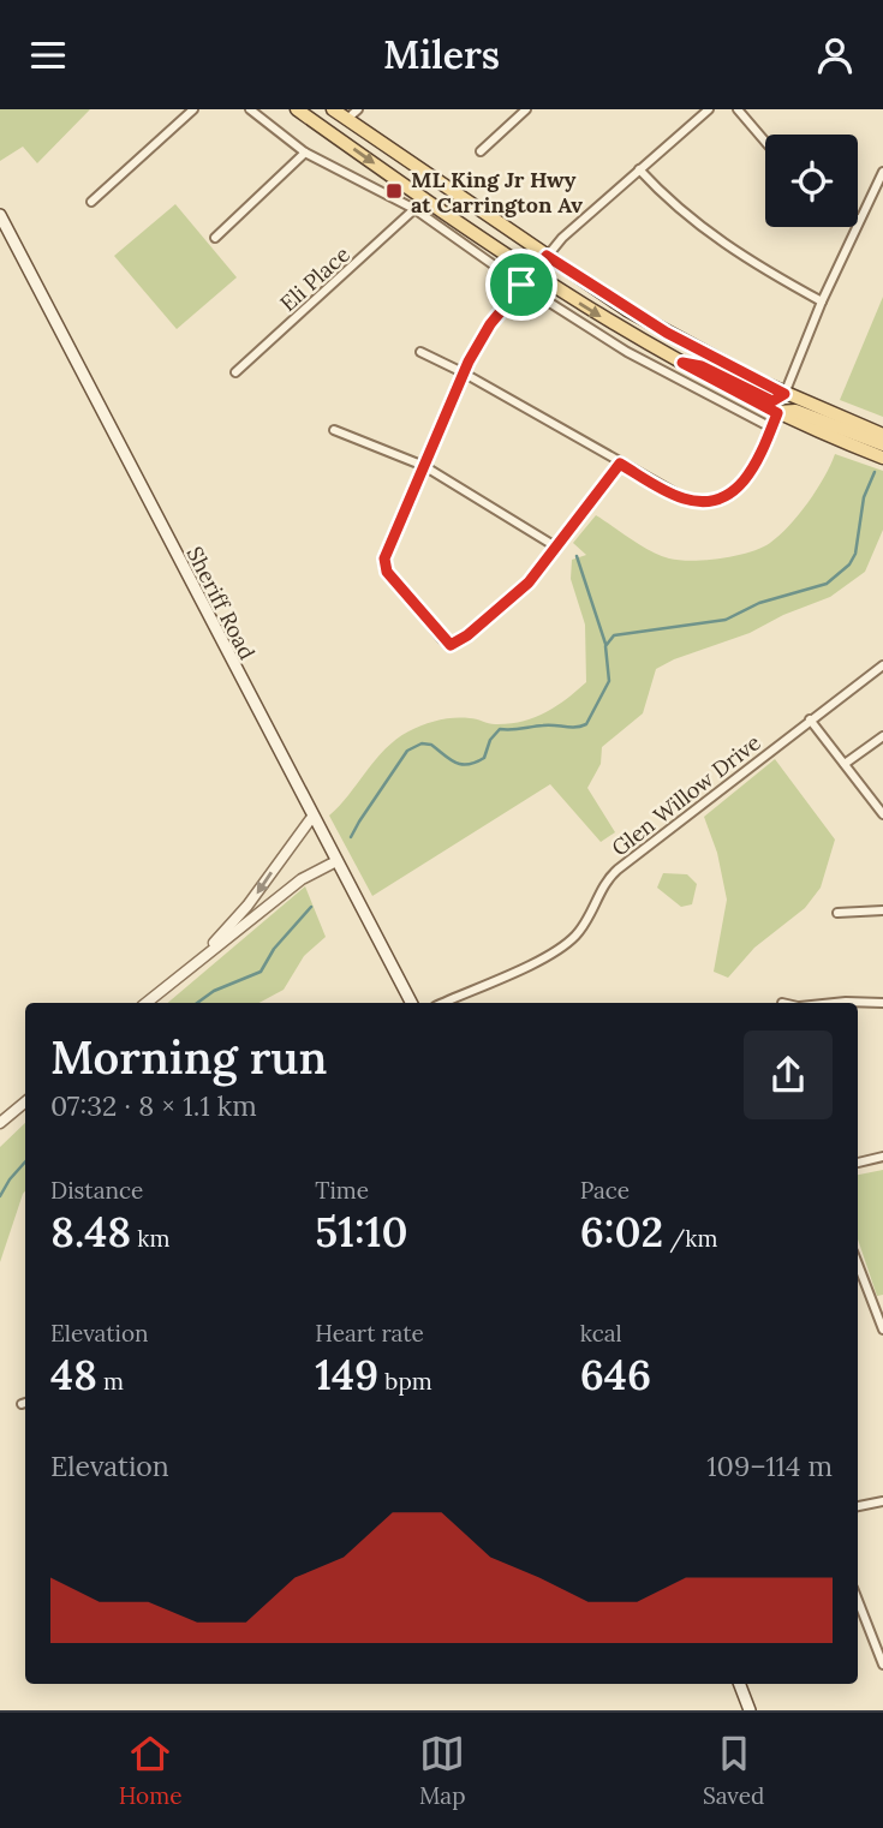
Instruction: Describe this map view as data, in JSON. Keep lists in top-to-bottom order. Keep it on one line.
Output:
{"streets":{"main road":["Sheriff Road"],"street":["Eli Place","Glen Willow Drive"]},"places":{"transit":["ML King Jr Hwy at Carrington Av"]},"page":{"header":"Milers","heading":["Morning run","07:32 · 8 × 1.1 km"],"stats":[["Distance","8.48 km"],["Time","51:10"],["Pace","6:02 /km"],["Elevation","48 m"],["Heart rate","149 bpm"],["kcal","646"]],"chart":["Elevation","109–114 m"],"tabs":["Home","Map","Saved"]}}
